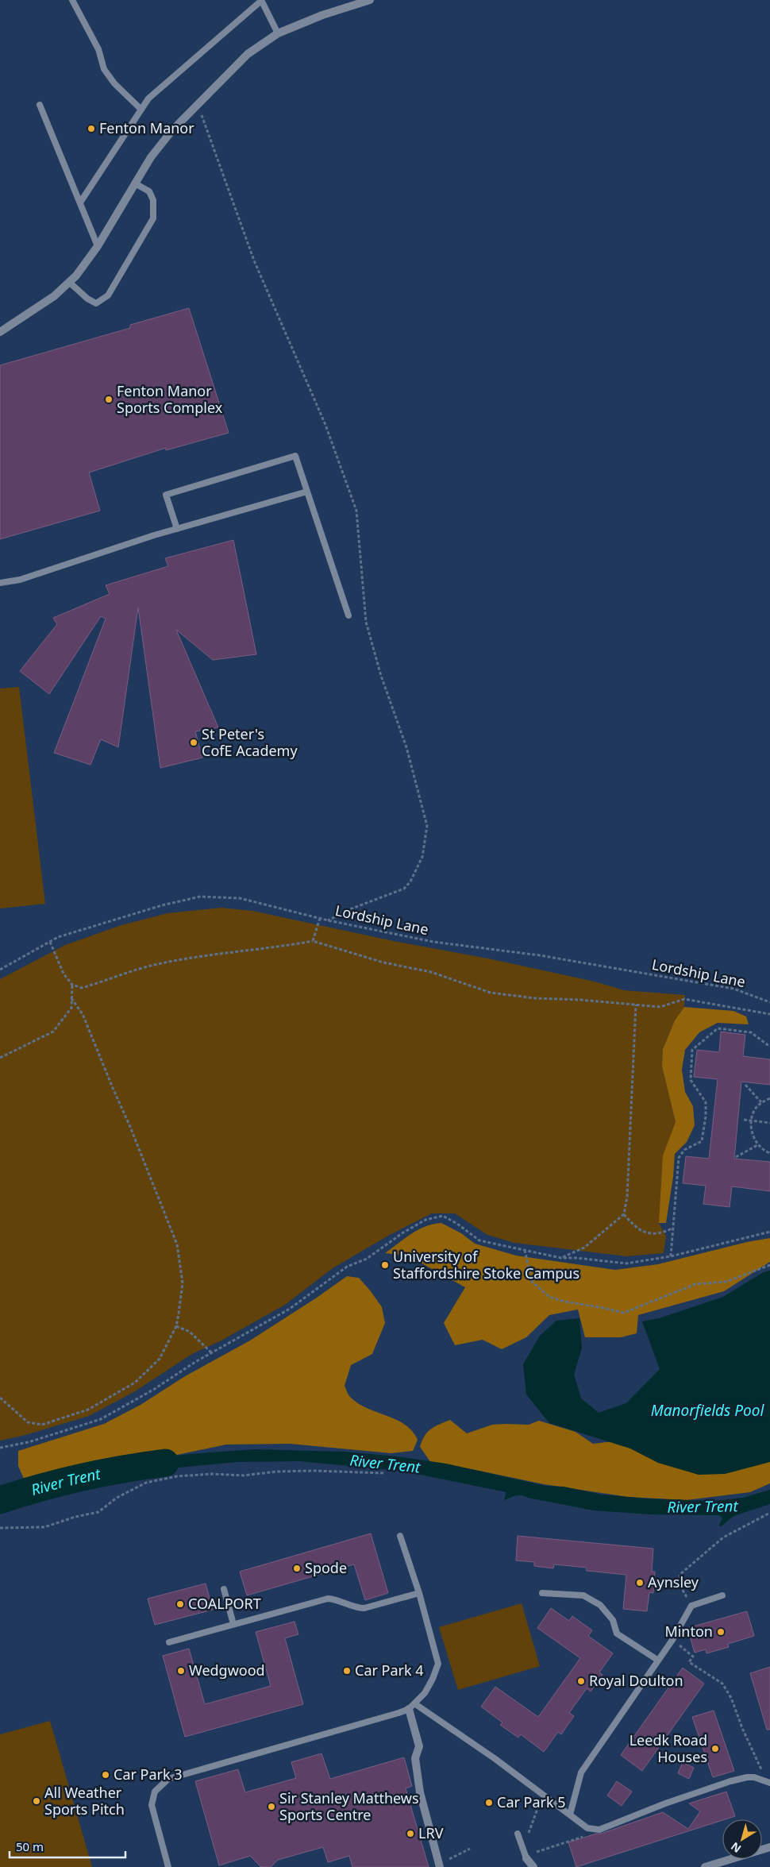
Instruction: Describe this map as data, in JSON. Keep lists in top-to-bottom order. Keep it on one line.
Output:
{"streets":{"path":["Lordship Lane"]},"water":["Manorfields Pool","River Trent"],"places":["Fenton Manor","Fenton Manor Sports Complex","St Peter's CofE Academy","University of Staffordshire Stoke Campus","Spode","Aynsley","COALPORT","Minton","Wedgwood","Car Park 4","Royal Doulton","Leedk Road Houses","Car Park 3","All Weather Sports Pitch","Car Park 5","Sir Stanley Matthews Sports Centre","LRV"],"scale_bar":"50 m","north":"bottom left"}
